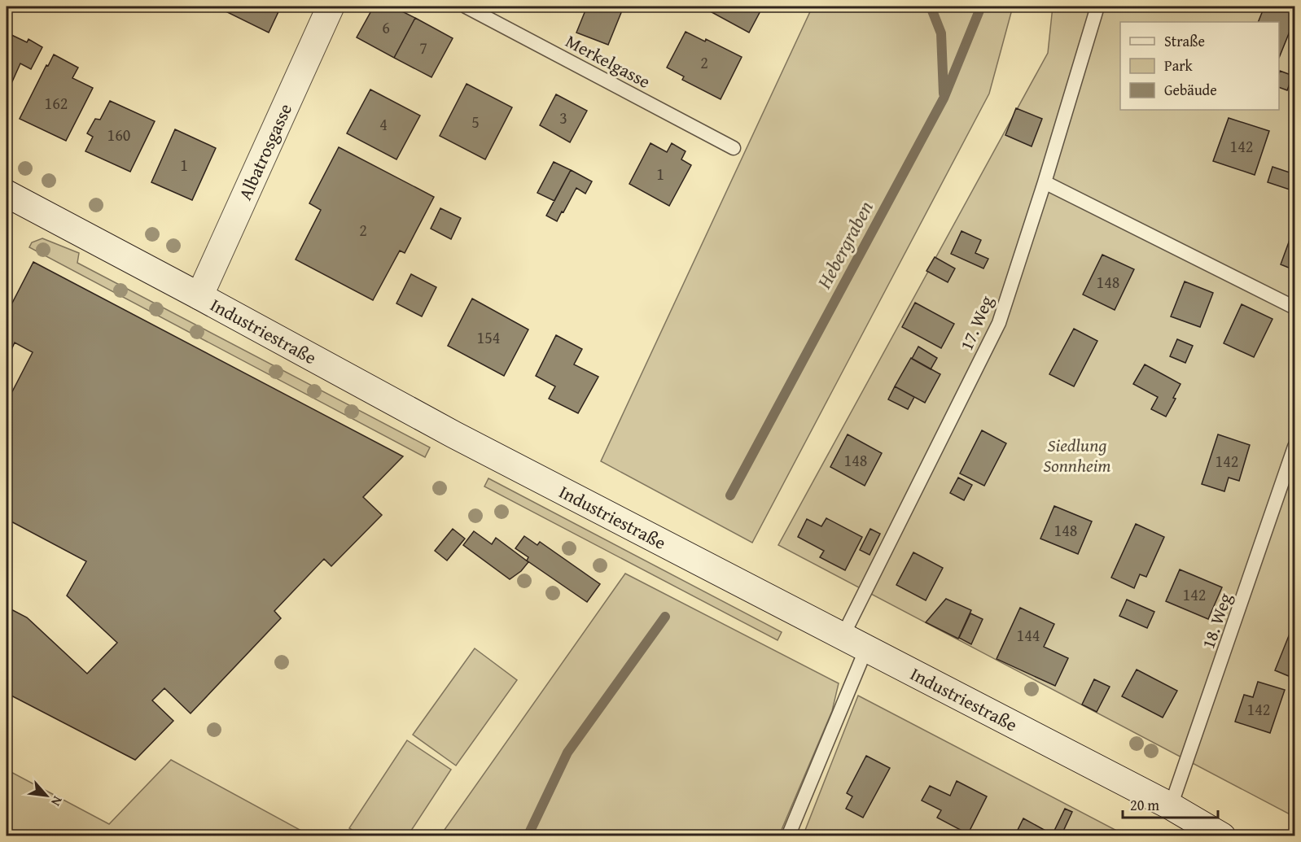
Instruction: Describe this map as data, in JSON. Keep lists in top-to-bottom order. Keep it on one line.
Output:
{"streets":{"street":["Albatrosgasse","Industriestraße"],"lane":["Merkelgasse","17. Weg","18. Weg"]},"crossings":[["Albatrosgasse","Industriestraße"],["17. Weg","Industriestraße"],["Industriestraße","18. Weg"]],"water":["Hebergraben"],"parks":["Siedlung Sonnheim"],"house_numbers":["6","7","2","162","3","5","4","160","142","1","1","2","148","154","148","142","148","142","144","142"],"legend":["Straße","Park","Gebäude"],"scale_bar":"20 m","north":"bottom right"}
